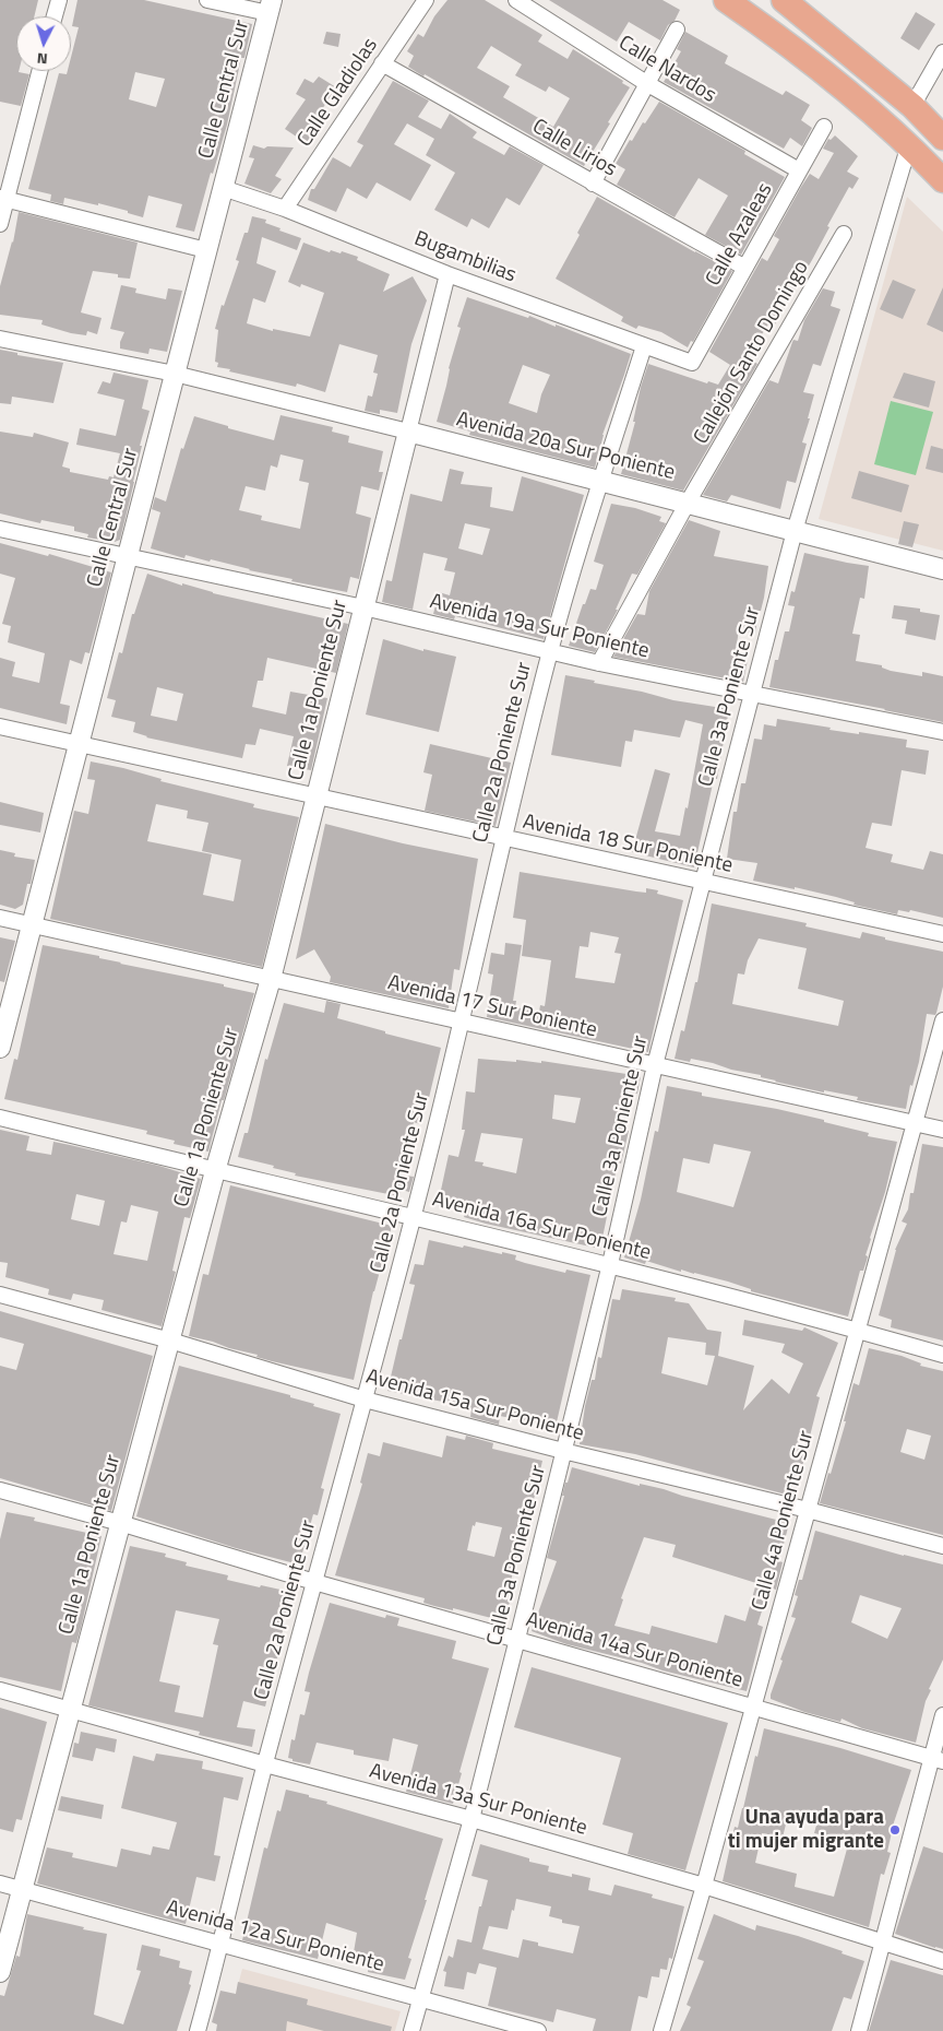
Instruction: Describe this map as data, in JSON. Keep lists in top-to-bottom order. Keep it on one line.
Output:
{"streets":{"street":["Calle Nardos","Calle Central Sur","Calle Gladiolas","Calle Lirios","Calle Azaleas","Bugambilias","Callejón Santo Domingo","Avenida 20a Sur Poniente","Avenida 19a Sur Poniente","Calle 1a Poniente Sur","Calle 3a Poniente Sur","Calle 2a Poniente Sur","Avenida 18 Sur Poniente","Avenida 17 Sur Poniente","Avenida 16a Sur Poniente","Avenida 15a Sur Poniente","Calle 4a Poniente Sur","Avenida 14a Sur Poniente","Avenida 13a Sur Poniente","Avenida 12a Sur Poniente"]},"crossings":[["Calle Nardos","Calle Azaleas"],["Calle Central Sur","Bugambilias"],["Calle Central Sur","Avenida 20a Sur Poniente"],["Calle Central Sur","Avenida 19a Sur Poniente"],["Calle Central Sur","Avenida 18 Sur Poniente"],["Calle Central Sur","Avenida 17 Sur Poniente"],["Calle Gladiolas","Calle Lirios"],["Calle Gladiolas","Bugambilias"],["Calle Lirios","Calle Azaleas"],["Calle Azaleas","Bugambilias"],["Bugambilias","Calle 1a Poniente Sur"],["Bugambilias","Calle 2a Poniente Sur"],["Callejón Santo Domingo","Avenida 20a Sur Poniente"],["Callejón Santo Domingo","Avenida 19a Sur Poniente"],["Avenida 20a Sur Poniente","Calle 1a Poniente Sur"],["Avenida 20a Sur Poniente","Calle 3a Poniente Sur"],["Avenida 20a Sur Poniente","Calle 2a Poniente Sur"],["Avenida 19a Sur Poniente","Calle 1a Poniente Sur"],["Avenida 19a Sur Poniente","Calle 3a Poniente Sur"],["Avenida 19a Sur Poniente","Calle 2a Poniente Sur"],["Calle 1a Poniente Sur","Avenida 18 Sur Poniente"],["Calle 1a Poniente Sur","Avenida 17 Sur Poniente"],["Calle 1a Poniente Sur","Avenida 16a Sur Poniente"],["Calle 1a Poniente Sur","Avenida 15a Sur Poniente"],["Calle 1a Poniente Sur","Avenida 14a Sur Poniente"],["Calle 1a Poniente Sur","Avenida 13a Sur Poniente"],["Calle 1a Poniente Sur","Avenida 12a Sur Poniente"],["Calle 3a Poniente Sur","Avenida 18 Sur Poniente"],["Calle 3a Poniente Sur","Avenida 17 Sur Poniente"],["Calle 3a Poniente Sur","Avenida 16a Sur Poniente"],["Calle 3a Poniente Sur","Avenida 15a Sur Poniente"],["Calle 3a Poniente Sur","Avenida 14a Sur Poniente"],["Calle 3a Poniente Sur","Avenida 13a Sur Poniente"],["Calle 3a Poniente Sur","Avenida 12a Sur Poniente"],["Calle 2a Poniente Sur","Avenida 18 Sur Poniente"],["Calle 2a Poniente Sur","Avenida 17 Sur Poniente"],["Calle 2a Poniente Sur","Avenida 16a Sur Poniente"],["Calle 2a Poniente Sur","Avenida 15a Sur Poniente"],["Calle 2a Poniente Sur","Avenida 14a Sur Poniente"],["Calle 2a Poniente Sur","Avenida 13a Sur Poniente"],["Calle 2a Poniente Sur","Avenida 12a Sur Poniente"],["Avenida 17 Sur Poniente","Calle 4a Poniente Sur"],["Avenida 16a Sur Poniente","Calle 4a Poniente Sur"],["Avenida 15a Sur Poniente","Calle 4a Poniente Sur"],["Calle 4a Poniente Sur","Avenida 14a Sur Poniente"],["Calle 4a Poniente Sur","Avenida 13a Sur Poniente"]],"places":["Una ayuda para ti mujer migrante"],"north":"bottom"}
